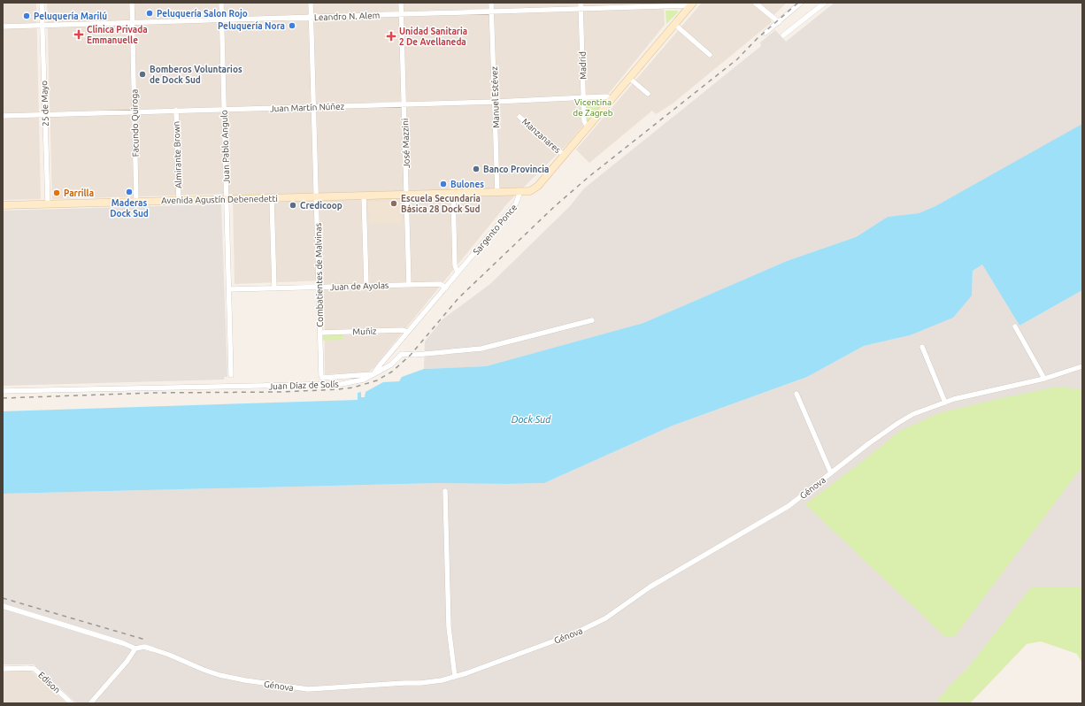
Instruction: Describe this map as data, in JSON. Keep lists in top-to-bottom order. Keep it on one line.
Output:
{"streets":{"main road":["Avenida Agustín Debenedetti"],"street":["Leandro N. Alem","Madrid","Manuel Estévez","25 de Mayo","Juan Martín Núñez","Facundo Quiroga","Manzanares","José Mazzini","Juan Pablo Angulo","Almirante Brown","Sargento Ponce","Combatientes de Malvinas","Juan de Ayolas","Muñiz","Juan Díaz de Solís","Génova","Edison"]},"crossings":[["Leandro N. Alem","Madrid"],["Leandro N. Alem","Manuel Estévez"],["Leandro N. Alem","25 de Mayo"],["Leandro N. Alem","Facundo Quiroga"],["Leandro N. Alem","José Mazzini"],["Leandro N. Alem","Juan Pablo Angulo"],["Leandro N. Alem","Combatientes de Malvinas"],["Madrid","Juan Martín Núñez"],["Manuel Estévez","Juan Martín Núñez"],["Manuel Estévez","Avenida Agustín Debenedetti"],["25 de Mayo","Juan Martín Núñez"],["25 de Mayo","Avenida Agustín Debenedetti"],["Juan Martín Núñez","Facundo Quiroga"],["Juan Martín Núñez","José Mazzini"],["Juan Martín Núñez","Juan Pablo Angulo"],["Juan Martín Núñez","Almirante Brown"],["Juan Martín Núñez","Combatientes de Malvinas"],["Facundo Quiroga","Avenida Agustín Debenedetti"],["José Mazzini","Avenida Agustín Debenedetti"],["José Mazzini","Juan de Ayolas"],["Juan Pablo Angulo","Avenida Agustín Debenedetti"],["Juan Pablo Angulo","Juan de Ayolas"],["Almirante Brown","Avenida Agustín Debenedetti"],["Avenida Agustín Debenedetti","Sargento Ponce"],["Avenida Agustín Debenedetti","Combatientes de Malvinas"],["Sargento Ponce","Combatientes de Malvinas"],["Sargento Ponce","Juan de Ayolas"],["Sargento Ponce","Muñiz"],["Sargento Ponce","Juan Díaz de Solís"],["Combatientes de Malvinas","Juan de Ayolas"],["Combatientes de Malvinas","Muñiz"],["Combatientes de Malvinas","Juan Díaz de Solís"]],"water":["Dock Sud"],"parks":["Vicentina de Zagreb"],"places":{"other":["Peluquería Salon Rojo","Peluquería Marilú","Peluquería Nora","Bomberos Voluntarios de Dock Sud","Banco Provincia","Bulones","Maderas Dock Sud","Parrilla","Escuela Secundaria Básica 28 Dock Sud","Credicoop"],"health":["Clinica Privada Emmanuelle","Unidad Sanitaria 2 De Avellaneda"]}}
